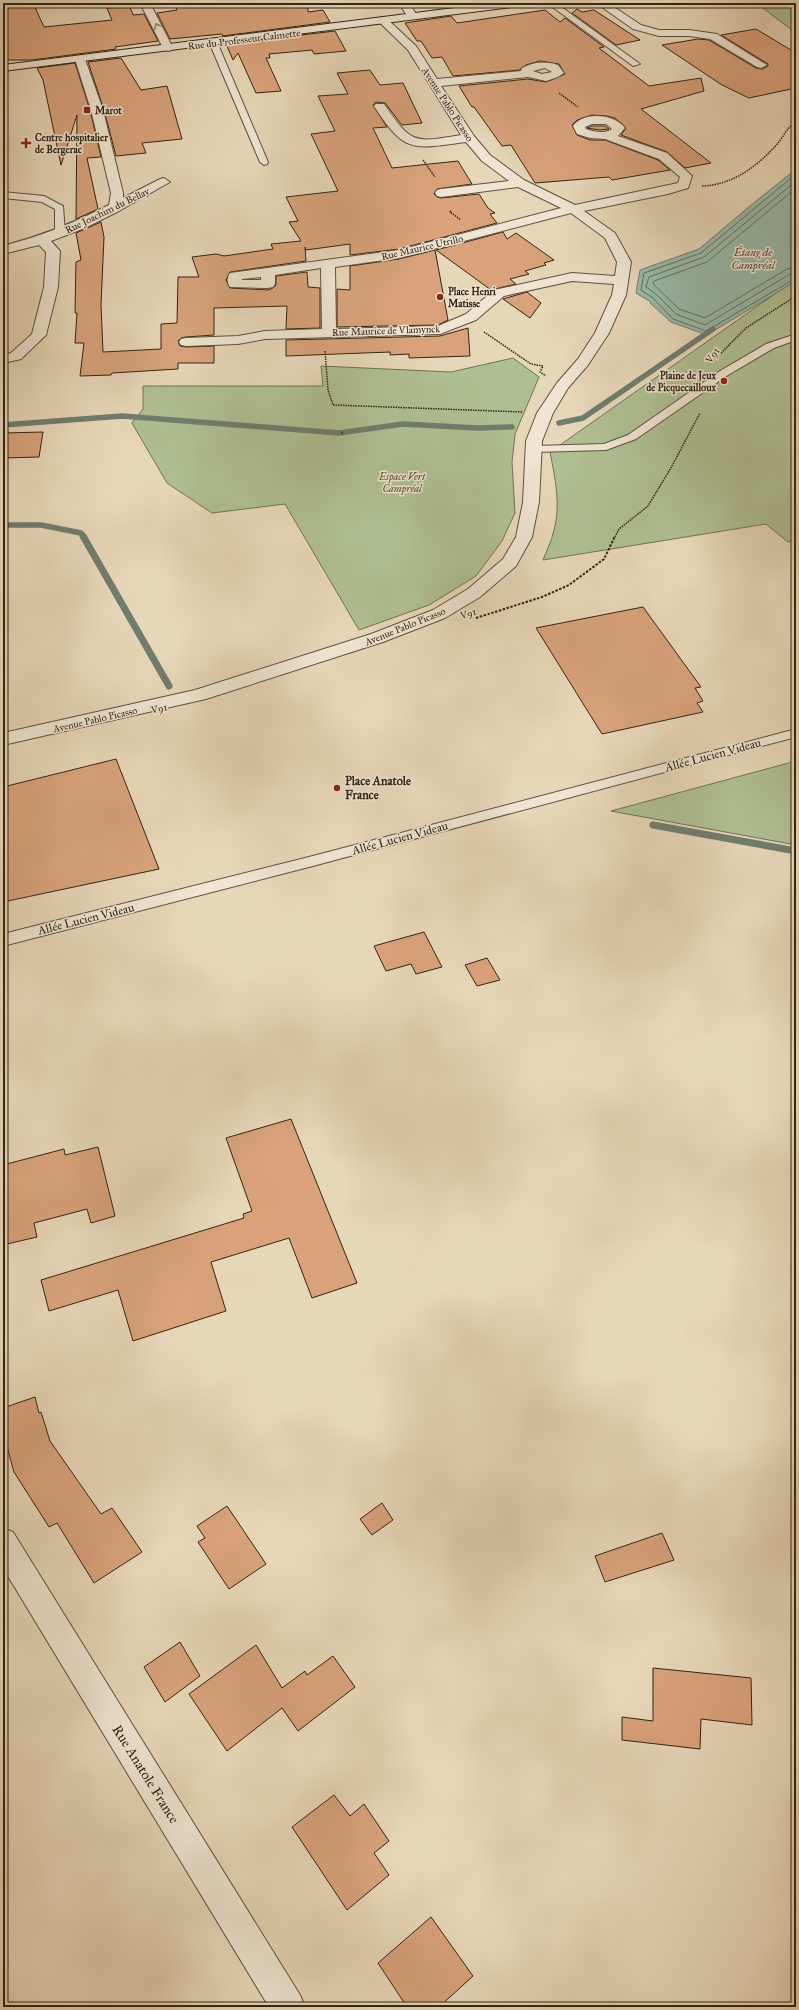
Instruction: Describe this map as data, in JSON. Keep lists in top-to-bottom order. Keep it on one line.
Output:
{"streets":{"street":["Rue du Professeur Calmette","Avenue Pablo Picasso","Rue Joachim du Bellay","Rue Maurice Utrillo","Rue Maurice de Vlamynck","Rue Anatole France"],"lane":["Allée Lucien Videau"],"path":["V91"]},"crossings":[["Rue du Professeur Calmette","Avenue Pablo Picasso"],["Avenue Pablo Picasso","Rue Maurice Utrillo"],["Avenue Pablo Picasso","Rue Maurice de Vlamynck"]],"water":["Étang de Campréal"],"parks":["Espace Vert Campréal"],"places":{"transit":["Marot"],"health":["Centre hospitalier de Bergerac"],"other":["Place Henri Matisse","Plaine de Jeux de Picquecailloux","Place Anatole France"]}}
